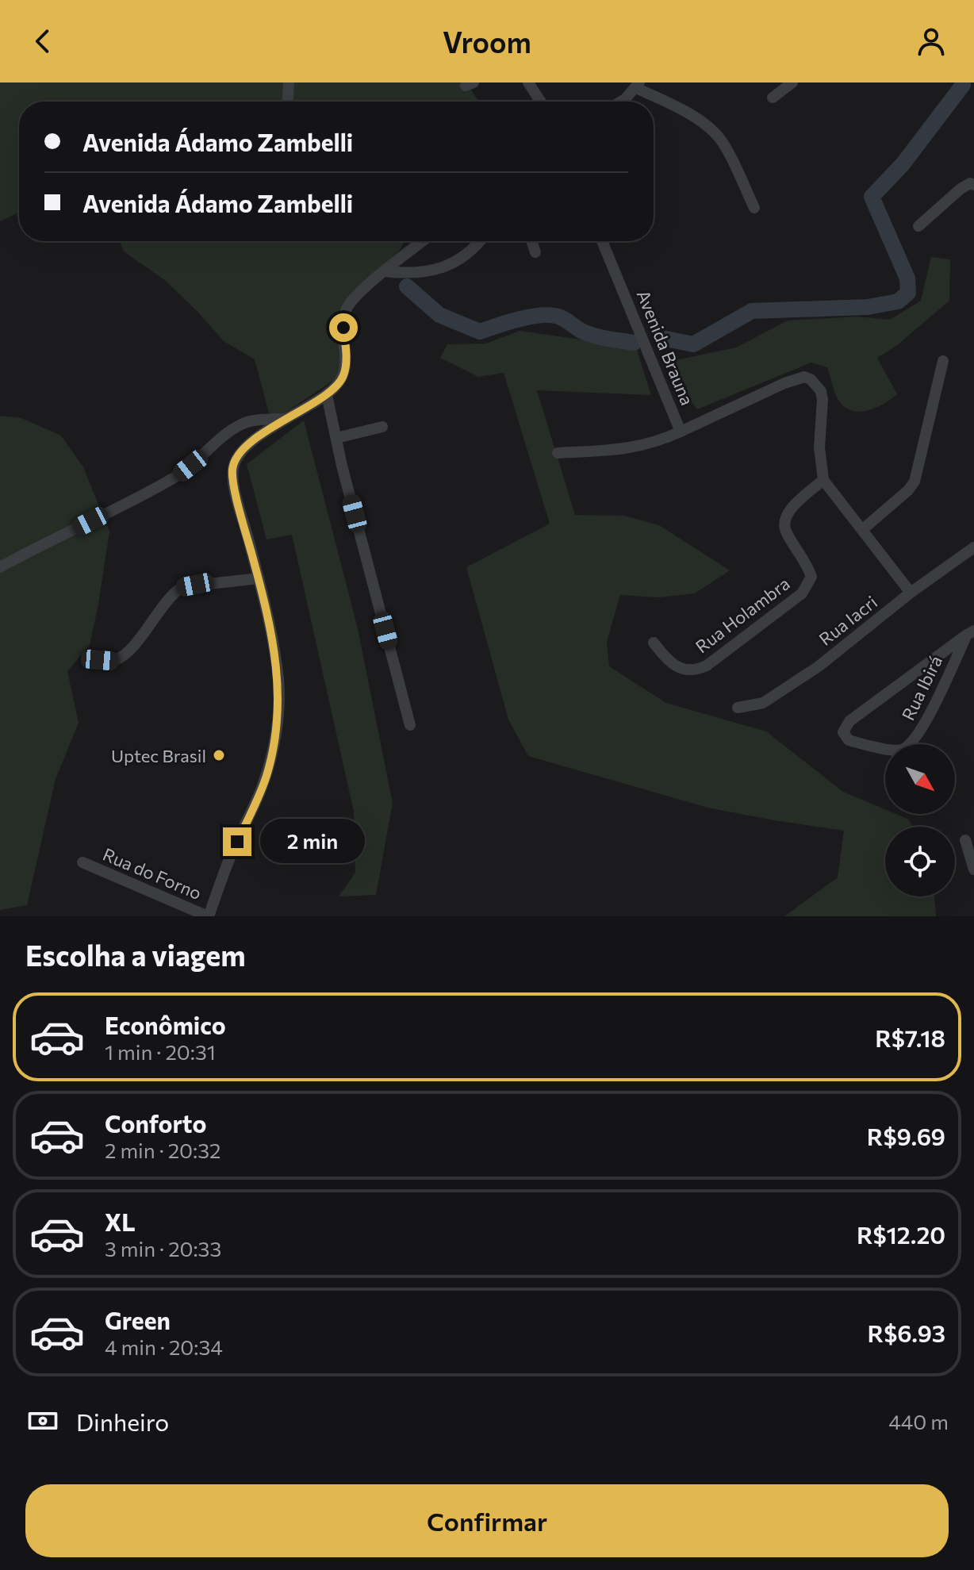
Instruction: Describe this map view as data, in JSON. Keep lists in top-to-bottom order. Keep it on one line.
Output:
{"streets":{"street":["Avenida Brauna","Rua Holambra","Rua Iacri","Rua Ibirá","Rua do Forno"]},"crossings":[["Avenida Brauna","Rua Holambra"]],"places":["Uptec Brasil"],"north":"bottom right","page":{"header":"Vroom","banner":["Avenida Ádamo Zambelli","Avenida Ádamo Zambelli"],"bubble":"2 min","heading":"Escolha a viagem","list":[{"name":"Econômico","note":"1 min · 20:31","value":"R$7.18"},{"name":"Conforto","note":"2 min · 20:32","value":"R$9.69"},{"name":"XL","note":"3 min · 20:33","value":"R$12.20"},{"name":"Green","note":"4 min · 20:34","value":"R$6.93"}],"pay":["Dinheiro","440 m"],"buttons":"Confirmar"}}
